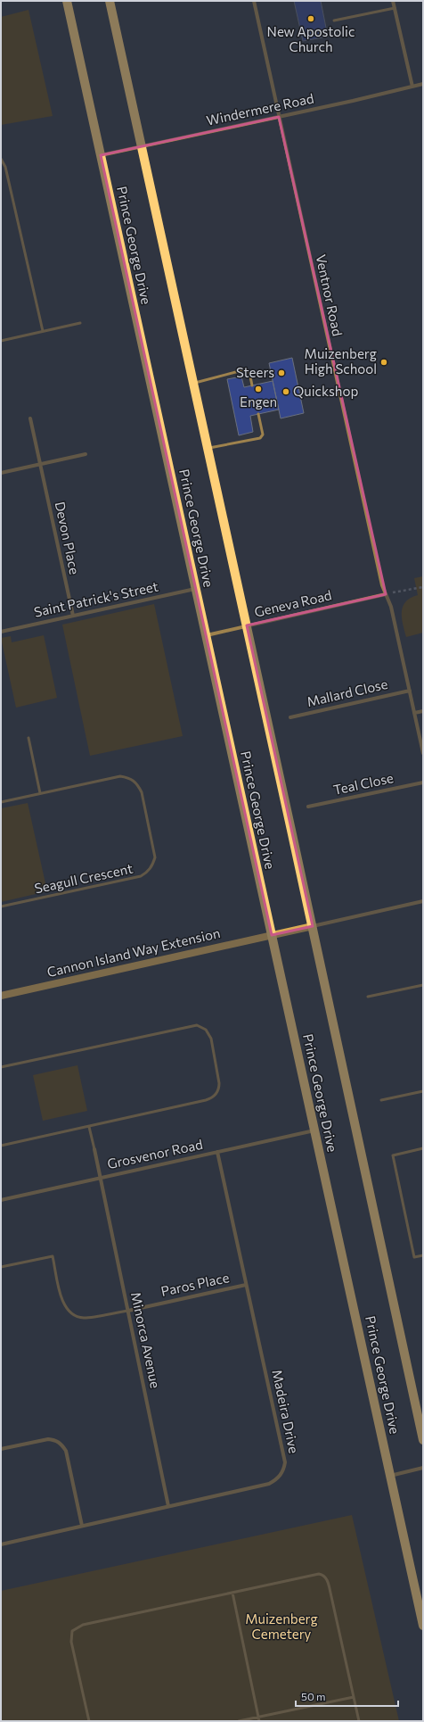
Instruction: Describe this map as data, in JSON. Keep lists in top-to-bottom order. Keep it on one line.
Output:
{"streets":{"main road":["Prince George Drive"],"street":["Windermere Road","Ventnor Road","Devon Place","Saint Patrick's Street","Geneva Road","Mallard Close","Teal Close","Cannon Island Way Extension","Grosvenor Road","Paros Place","Minorca Avenue","Madeira Drive"],"lane":["Seagull Crescent"]},"crossings":[["Windermere Road","Prince George Drive"],["Windermere Road","Ventnor Road"],["Prince George Drive","Saint Patrick's Street"],["Prince George Drive","Geneva Road"],["Prince George Drive","Cannon Island Way Extension"],["Prince George Drive","Grosvenor Road"],["Ventnor Road","Geneva Road"],["Ventnor Road","Mallard Close"],["Devon Place","Saint Patrick's Street"],["Grosvenor Road","Minorca Avenue"],["Grosvenor Road","Madeira Drive"],["Paros Place","Minorca Avenue"],["Paros Place","Madeira Drive"],["Minorca Avenue","Madeira Drive"]],"parks":["Muizenberg Cemetery"],"places":["New Apostolic Church","Muizenberg High School","Steers","Engen","Quickshop"],"scale_bar":"50 m"}
